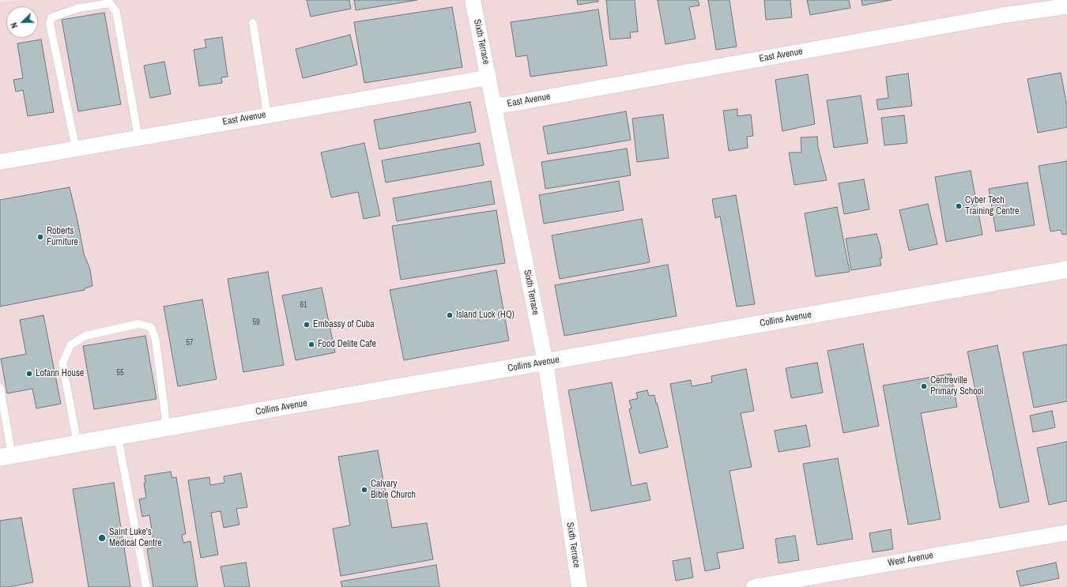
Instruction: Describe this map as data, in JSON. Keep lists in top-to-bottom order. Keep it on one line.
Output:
{"streets":{"street":["Sixth Terrace","East Avenue","Collins Avenue","West Avenue"]},"crossings":[["Sixth Terrace","East Avenue"],["Sixth Terrace","Collins Avenue"]],"places":["Cyber Tech Training Centre","Roberts Furniture","Island Luck (HQ)","Embassy of Cuba","Food Delite Cafe","Lofann House","Centreville Primary School","Calvary Bible Church","Saint Luke's Medical Centre"],"house_numbers":["61","59","57","55"],"north":"left"}
